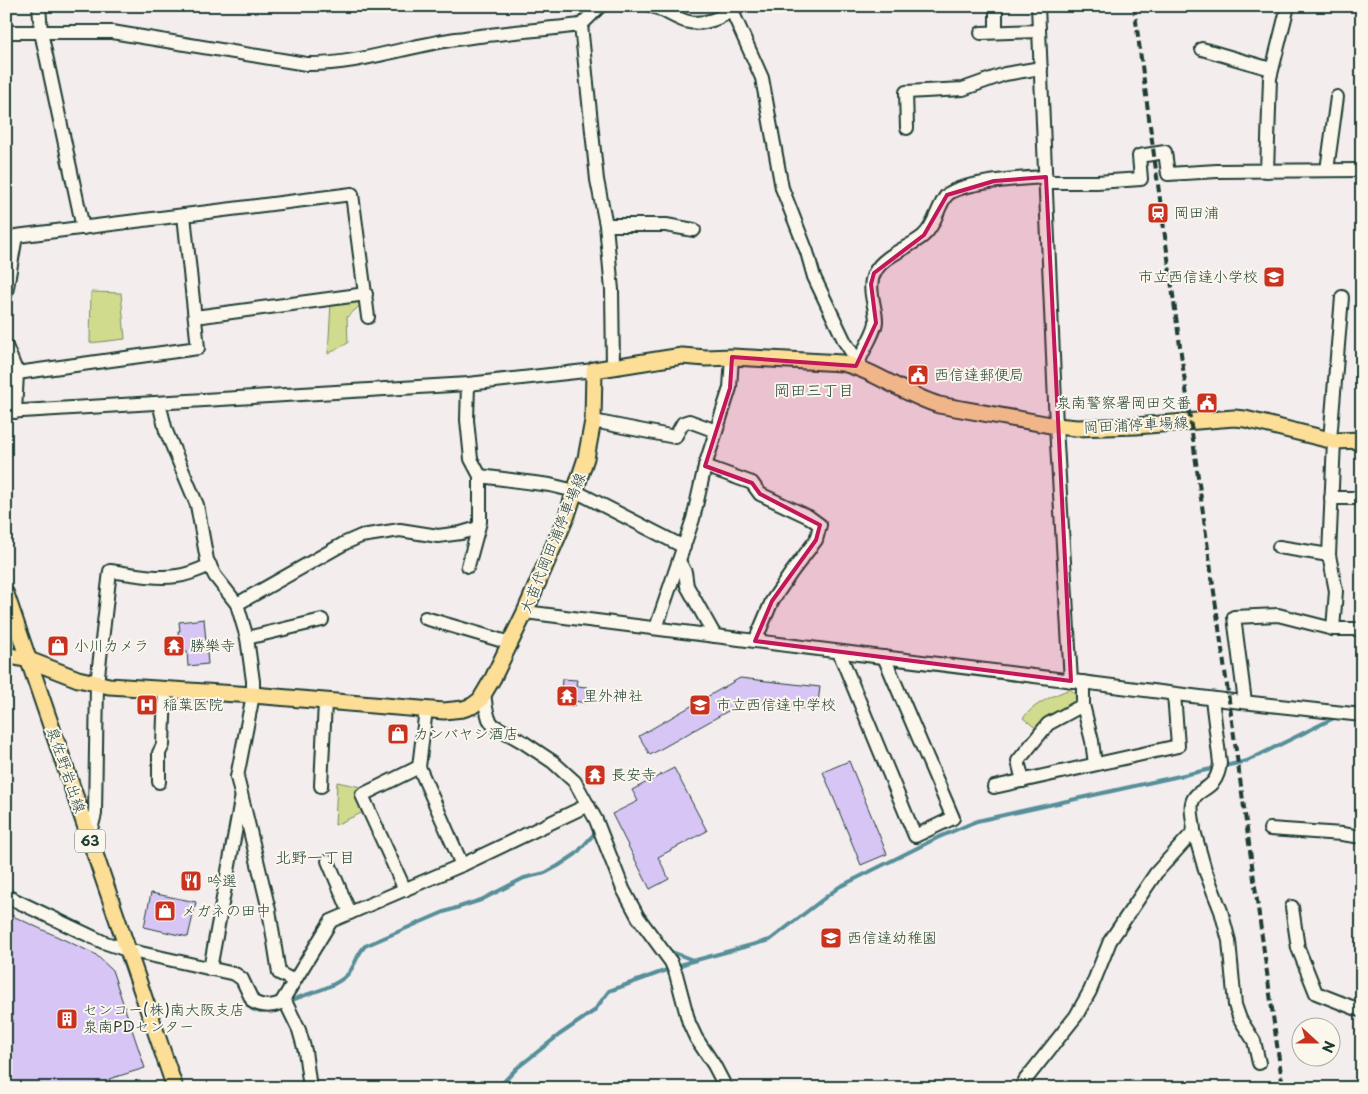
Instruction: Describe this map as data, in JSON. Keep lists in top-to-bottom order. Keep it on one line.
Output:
{"streets":{"main road":["岡田浦停車場線","大苗代岡田浦停車場線","泉佐野岩出線","63"]},"crossings":[["大苗代岡田浦停車場線","泉佐野岩出線"]],"districts":["岡田三丁目","北野一丁目"],"places":{"station":["岡田浦"],"school or university":["市立西信達小学校","市立西信達中学校","西信達幼稚園"],"public building":["西信達郵便局","泉南警察署岡田交番"],"shop":["小川カメラ","カンバヤシ酒店","メガネの田中"],"temple":["勝樂寺","里外神社","長安寺"],"hospital":["稲葉医院"],"restaurant":["吟選"],"building":["センコー(株)南大阪支店 泉南PDセンター"]},"north":"right"}
